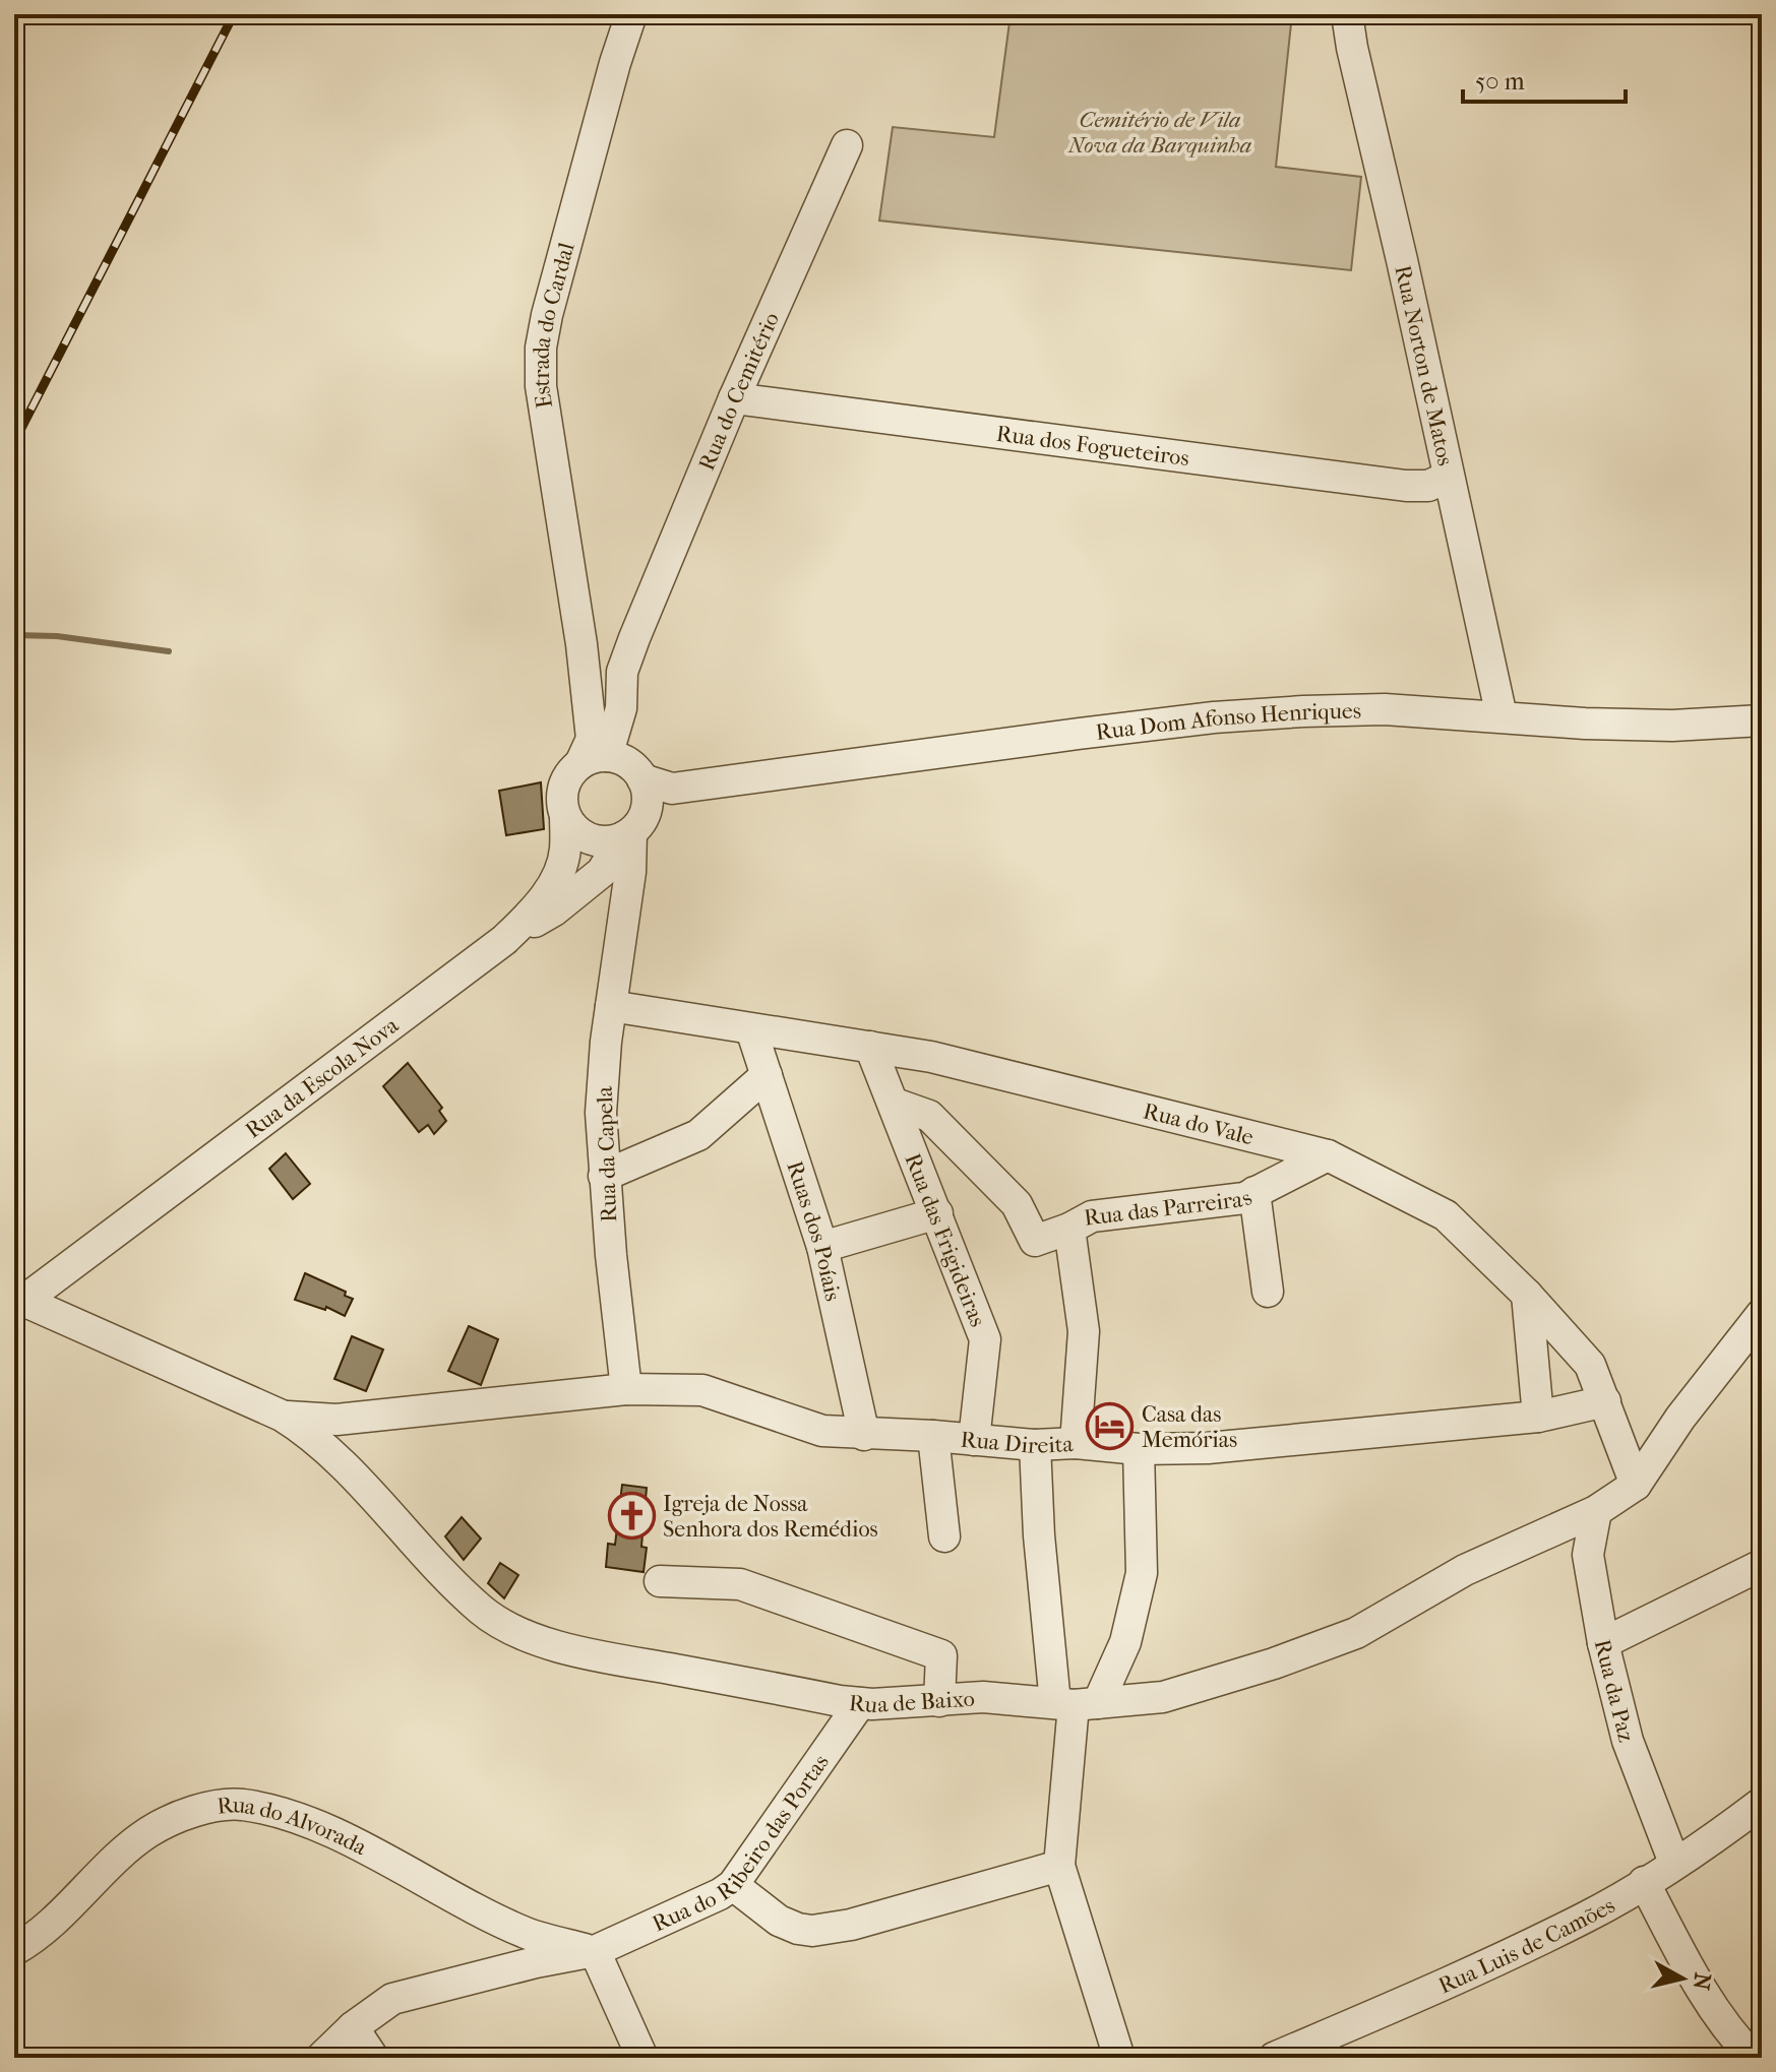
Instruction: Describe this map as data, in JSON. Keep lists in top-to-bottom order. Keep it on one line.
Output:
{"streets":{"street":["Estrada do Cardal","Rua Norton de Matos","Rua do Cemitério","Rua dos Fogueteiros","Rua Dom Afonso Henriques","Rua da Escola Nova","Rua do Vale","Rua da Capela","Rua das Parreiras","Ruas dos Poíais","Rua das Frigideiras","Rua Direita","Rua da Paz","Rua de Baixo","Rua do Alvorada","Rua do Ribeiro das Portas","Rua Luis de Camões"]},"crossings":[["Estrada do Cardal","Rua do Cemitério"],["Estrada do Cardal","Rua Dom Afonso Henriques"],["Estrada do Cardal","Rua da Escola Nova"],["Estrada do Cardal","Rua da Capela"],["Rua Norton de Matos","Rua dos Fogueteiros"],["Rua Norton de Matos","Rua Dom Afonso Henriques"],["Rua do Cemitério","Rua dos Fogueteiros"],["Rua do Cemitério","Rua Dom Afonso Henriques"],["Rua do Cemitério","Rua da Escola Nova"],["Rua do Cemitério","Rua da Capela"],["Rua Dom Afonso Henriques","Rua da Escola Nova"],["Rua Dom Afonso Henriques","Rua da Capela"],["Rua da Escola Nova","Rua da Capela"],["Rua do Vale","Rua da Capela"],["Rua do Vale","Rua das Parreiras"],["Rua do Vale","Ruas dos Poíais"],["Rua do Vale","Rua das Frigideiras"],["Rua do Vale","Rua Direita"],["Rua do Vale","Rua de Baixo"],["Rua da Capela","Rua Direita"],["Rua das Parreiras","Rua Direita"],["Ruas dos Poíais","Rua Direita"],["Rua das Frigideiras","Rua Direita"],["Rua Direita","Rua de Baixo"],["Rua da Paz","Rua de Baixo"],["Rua da Paz","Rua Luis de Camões"],["Rua de Baixo","Rua do Ribeiro das Portas"],["Rua do Alvorada","Rua do Ribeiro das Portas"]],"parks":["Cemitério de Vila Nova da Barquinha"],"places":{"hotel":["Casa das Memórias"],"church":["Igreja de Nossa Senhora dos Remédios"]},"scale_bar":"50 m","north":"right"}
